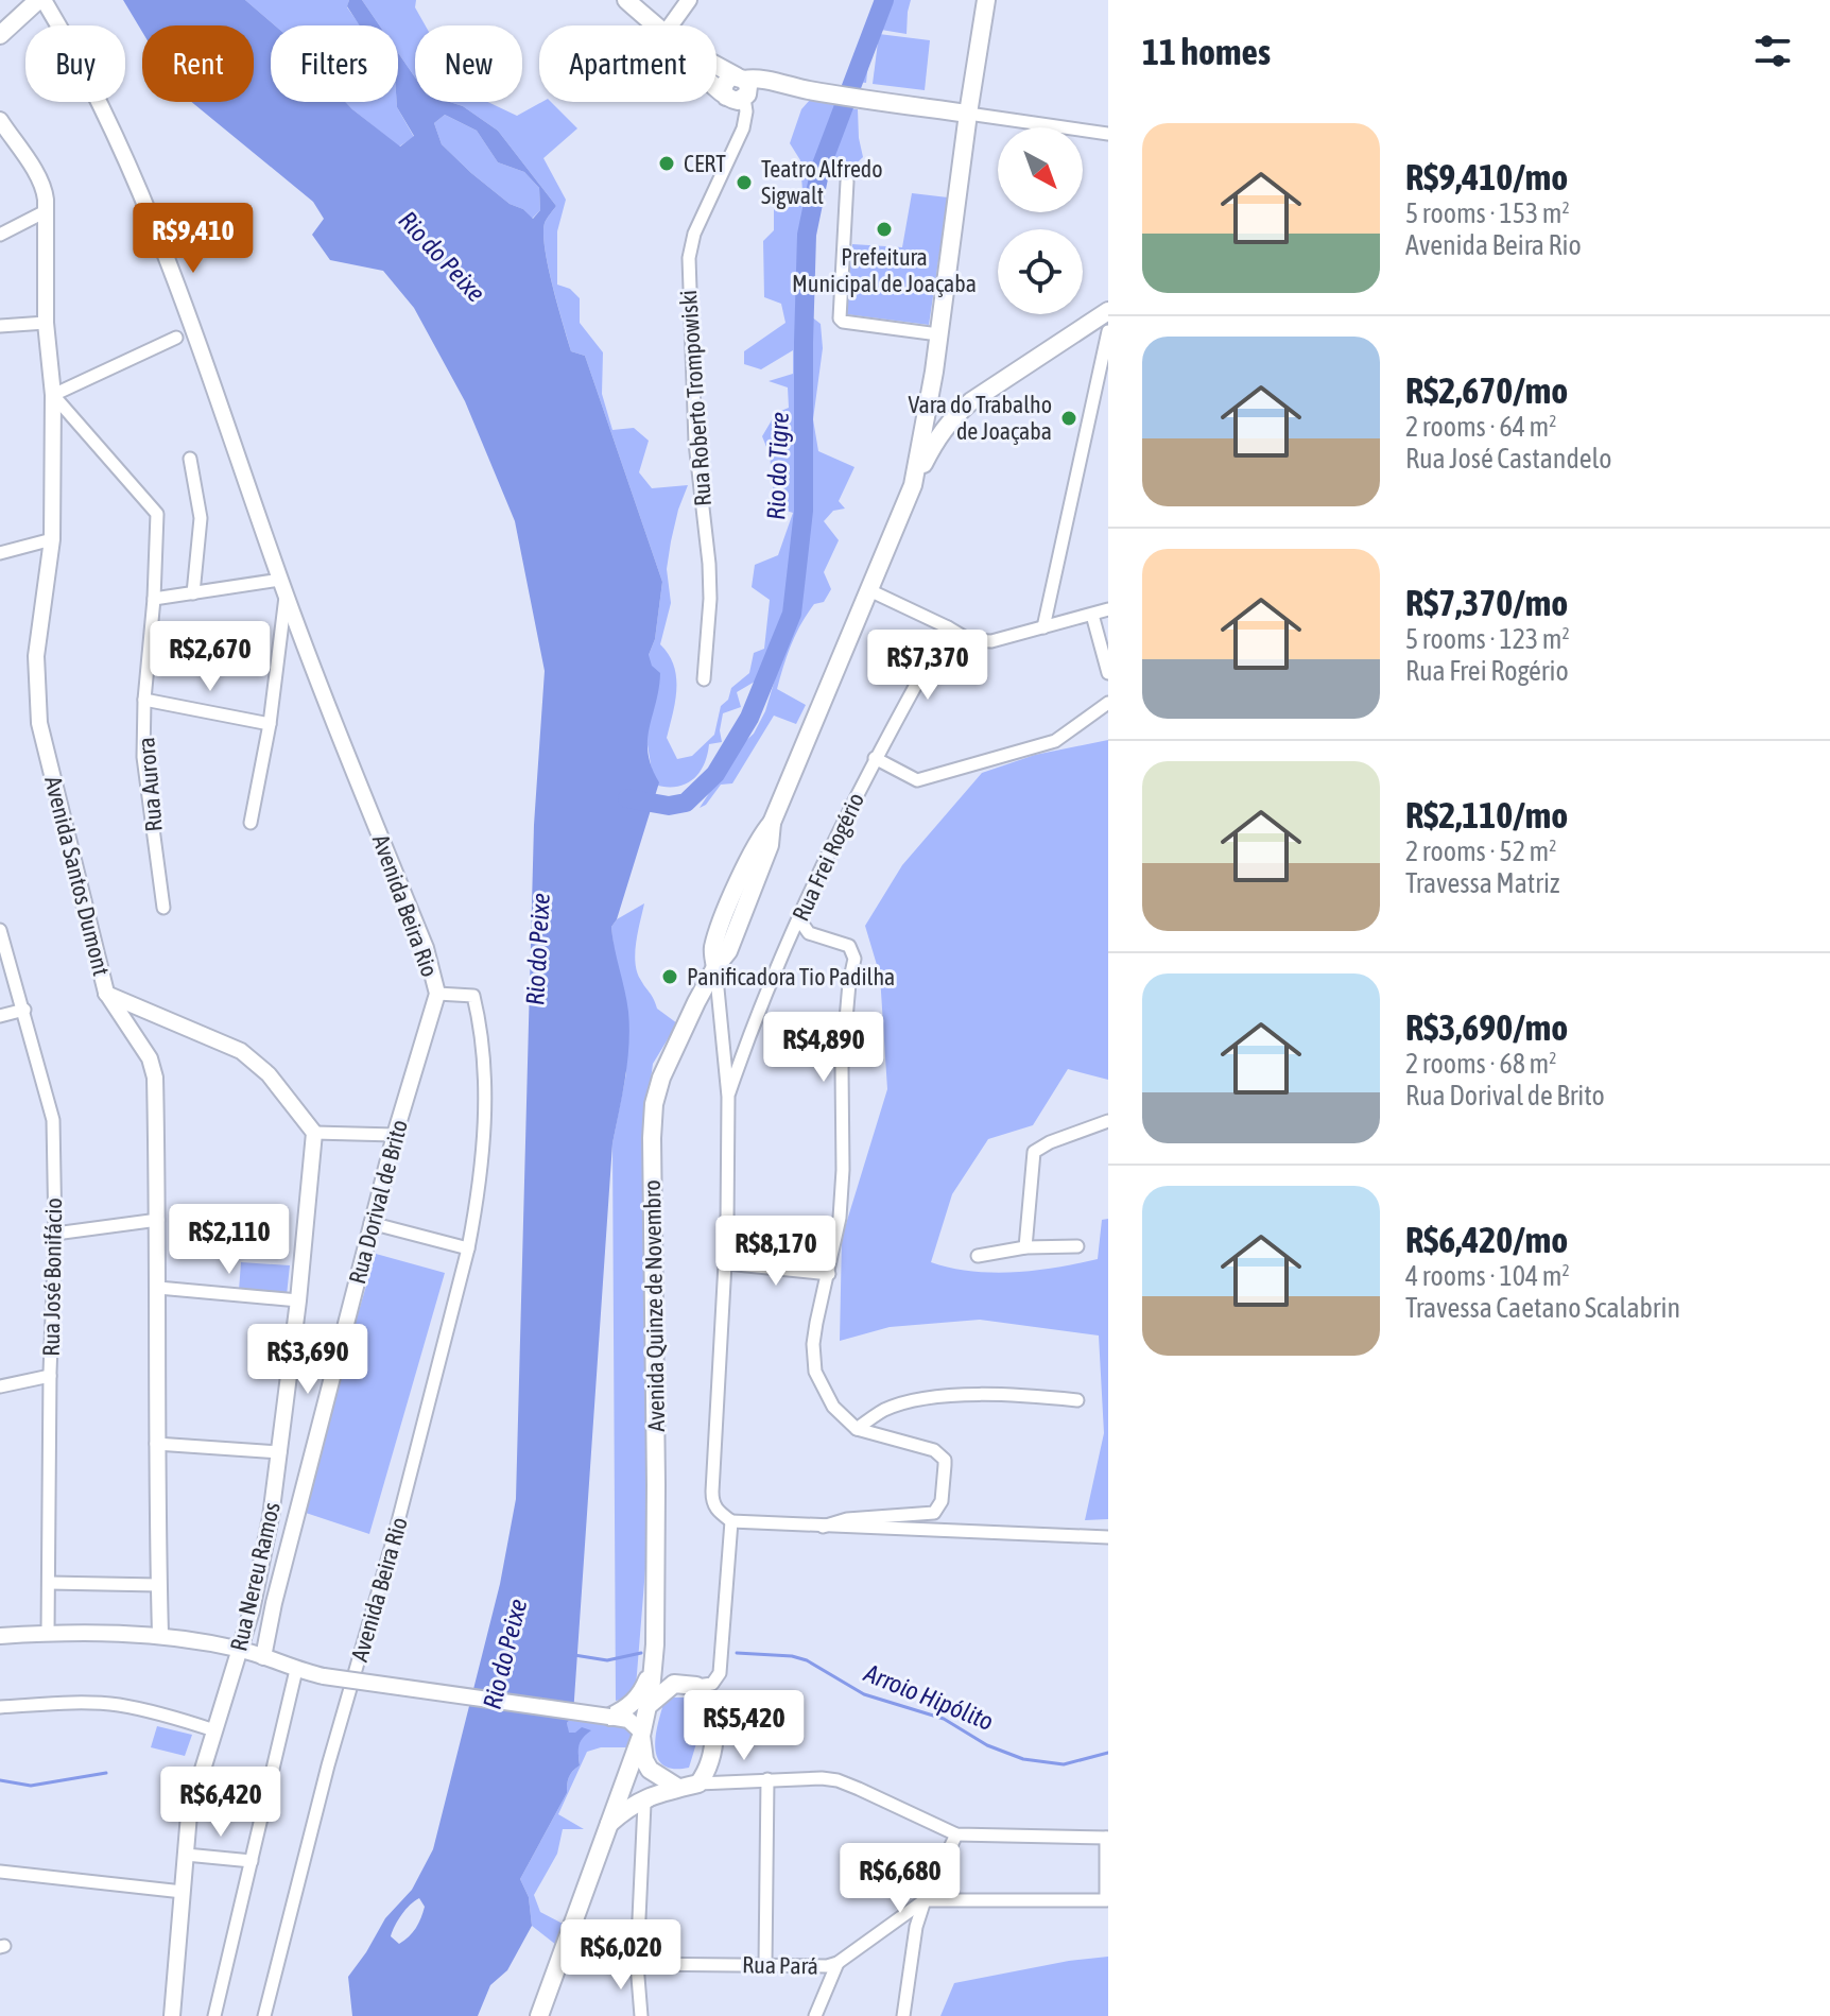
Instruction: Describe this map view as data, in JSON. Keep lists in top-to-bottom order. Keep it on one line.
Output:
{"streets":{"main road":["Avenida Quinze de Novembro"],"street":["Rua Roberto Trompowiski","Rua Aurora","Rua Frei Rogério","Avenida Santos Dumont","Avenida Beira Rio","Rua Dorival de Brito","Rua José Bonifácio","Rua Nereu Ramos","Rua Pará"]},"crossings":[["Rua Aurora","Avenida Santos Dumont"],["Rua Frei Rogério","Avenida Quinze de Novembro"],["Avenida Beira Rio","Rua Dorival de Brito"]],"water":["Rio do Peixe","Rio do Tigre","Arroio Hipólito"],"places":["CERT","Teatro Alfredo Sigwalt","Prefeitura Municipal de Joaçaba","Vara do Trabalho de Joaçaba","Panificadora Tio Padilha"],"north":"bottom right","page":{"heading":"11 homes","chip":["Buy","Rent","Filters","New","Apartment"],"list":[{"name":"R$9,410/mo","note":"5 rooms · 153 m² · Avenida Beira Rio"},{"name":"R$2,670/mo","note":"2 rooms · 64 m² · Rua José Castandelo"},{"name":"R$7,370/mo","note":"5 rooms · 123 m² · Rua Frei Rogério"},{"name":"R$2,110/mo","note":"2 rooms · 52 m² · Travessa Matriz"},{"name":"R$3,690/mo","note":"2 rooms · 68 m² · Rua Dorival de Brito"},{"name":"R$6,420/mo","note":"4 rooms · 104 m² · Travessa Caetano Scalabrin"}],"price":["R$9,410","R$2,670","R$7,370","R$4,890","R$2,110","R$8,170","R$3,690","R$5,420","R$6,420","R$6,680","R$6,020"]}}
